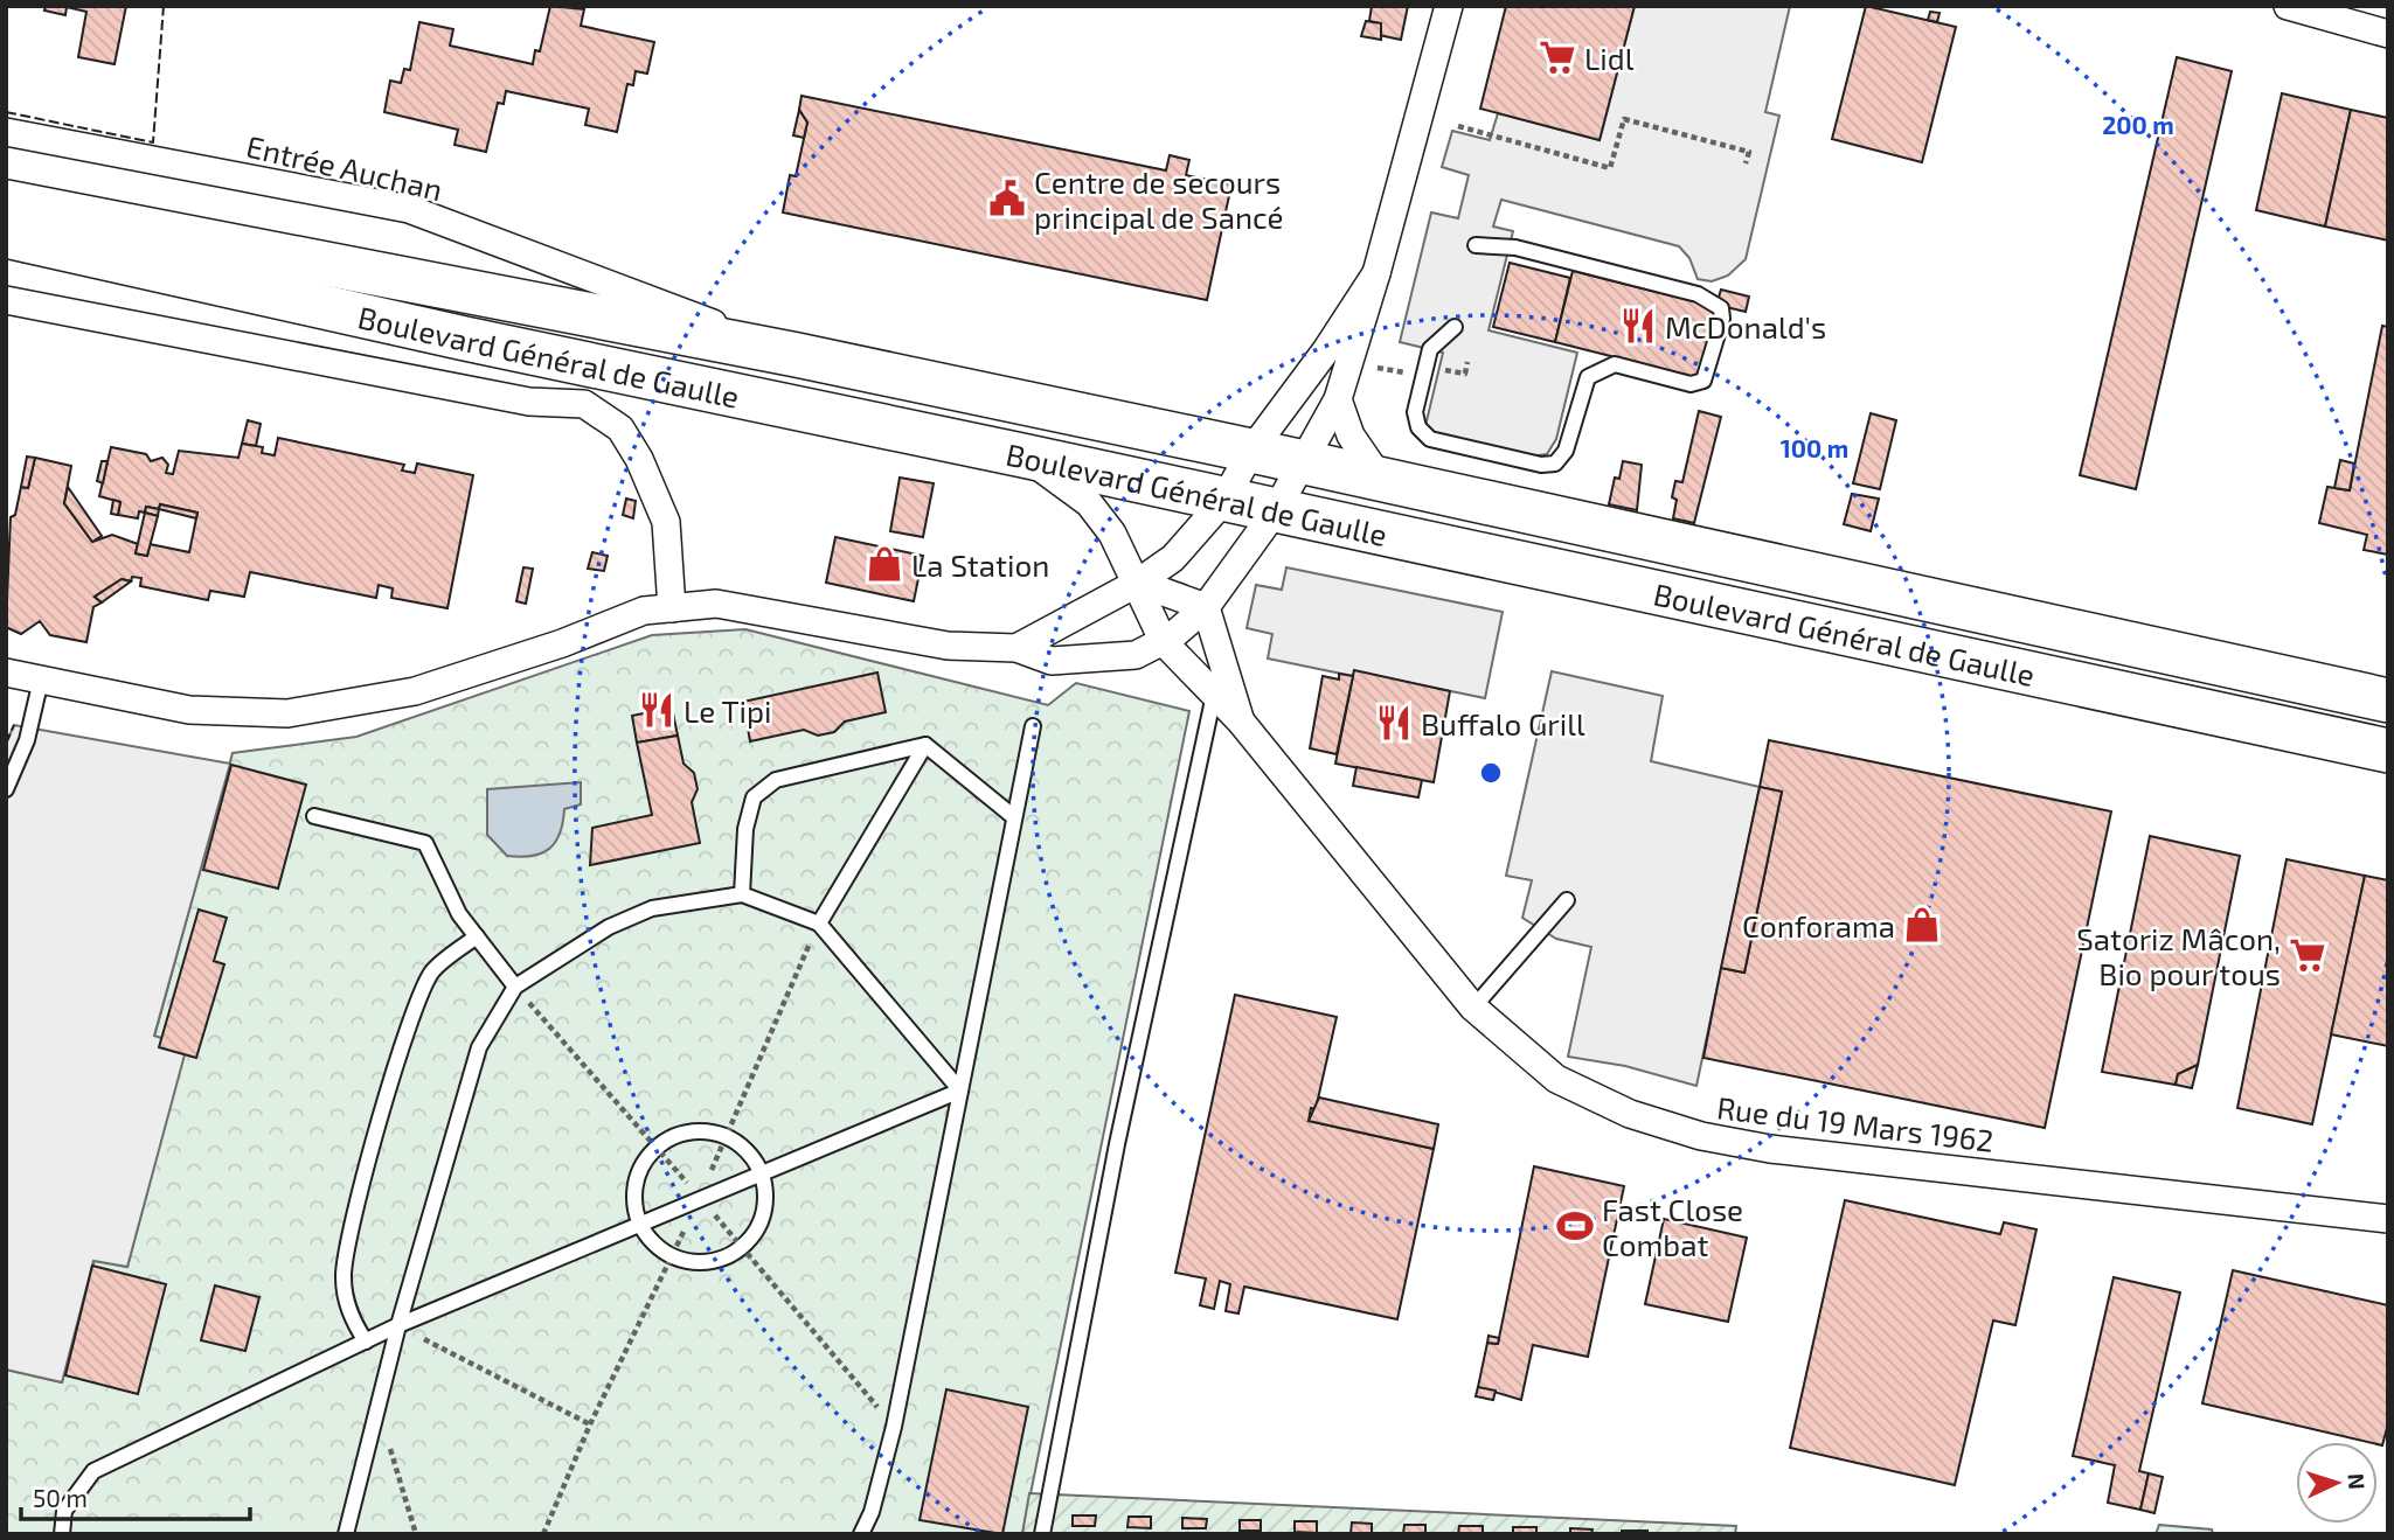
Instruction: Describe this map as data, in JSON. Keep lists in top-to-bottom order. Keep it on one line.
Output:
{"streets":{"main road":["Boulevard Général de Gaulle"],"street":["Entrée Auchan","Rue du 19 Mars 1962"]},"crossings":[["Entrée Auchan","Boulevard Général de Gaulle"],["Boulevard Général de Gaulle","Rue du 19 Mars 1962"]],"places":{"supermarket":["Lidl","Satoriz Mâcon, Bio pour tous"],"public building":["Centre de secours principal de Sancé"],"restaurant":["McDonald's","Le Tipi","Buffalo Grill"],"shop":["La Station","Conforama"],"sports":["Fast Close Combat"]},"scale_bar":"50 m","north":"right","rings":["200 m","100 m"]}
